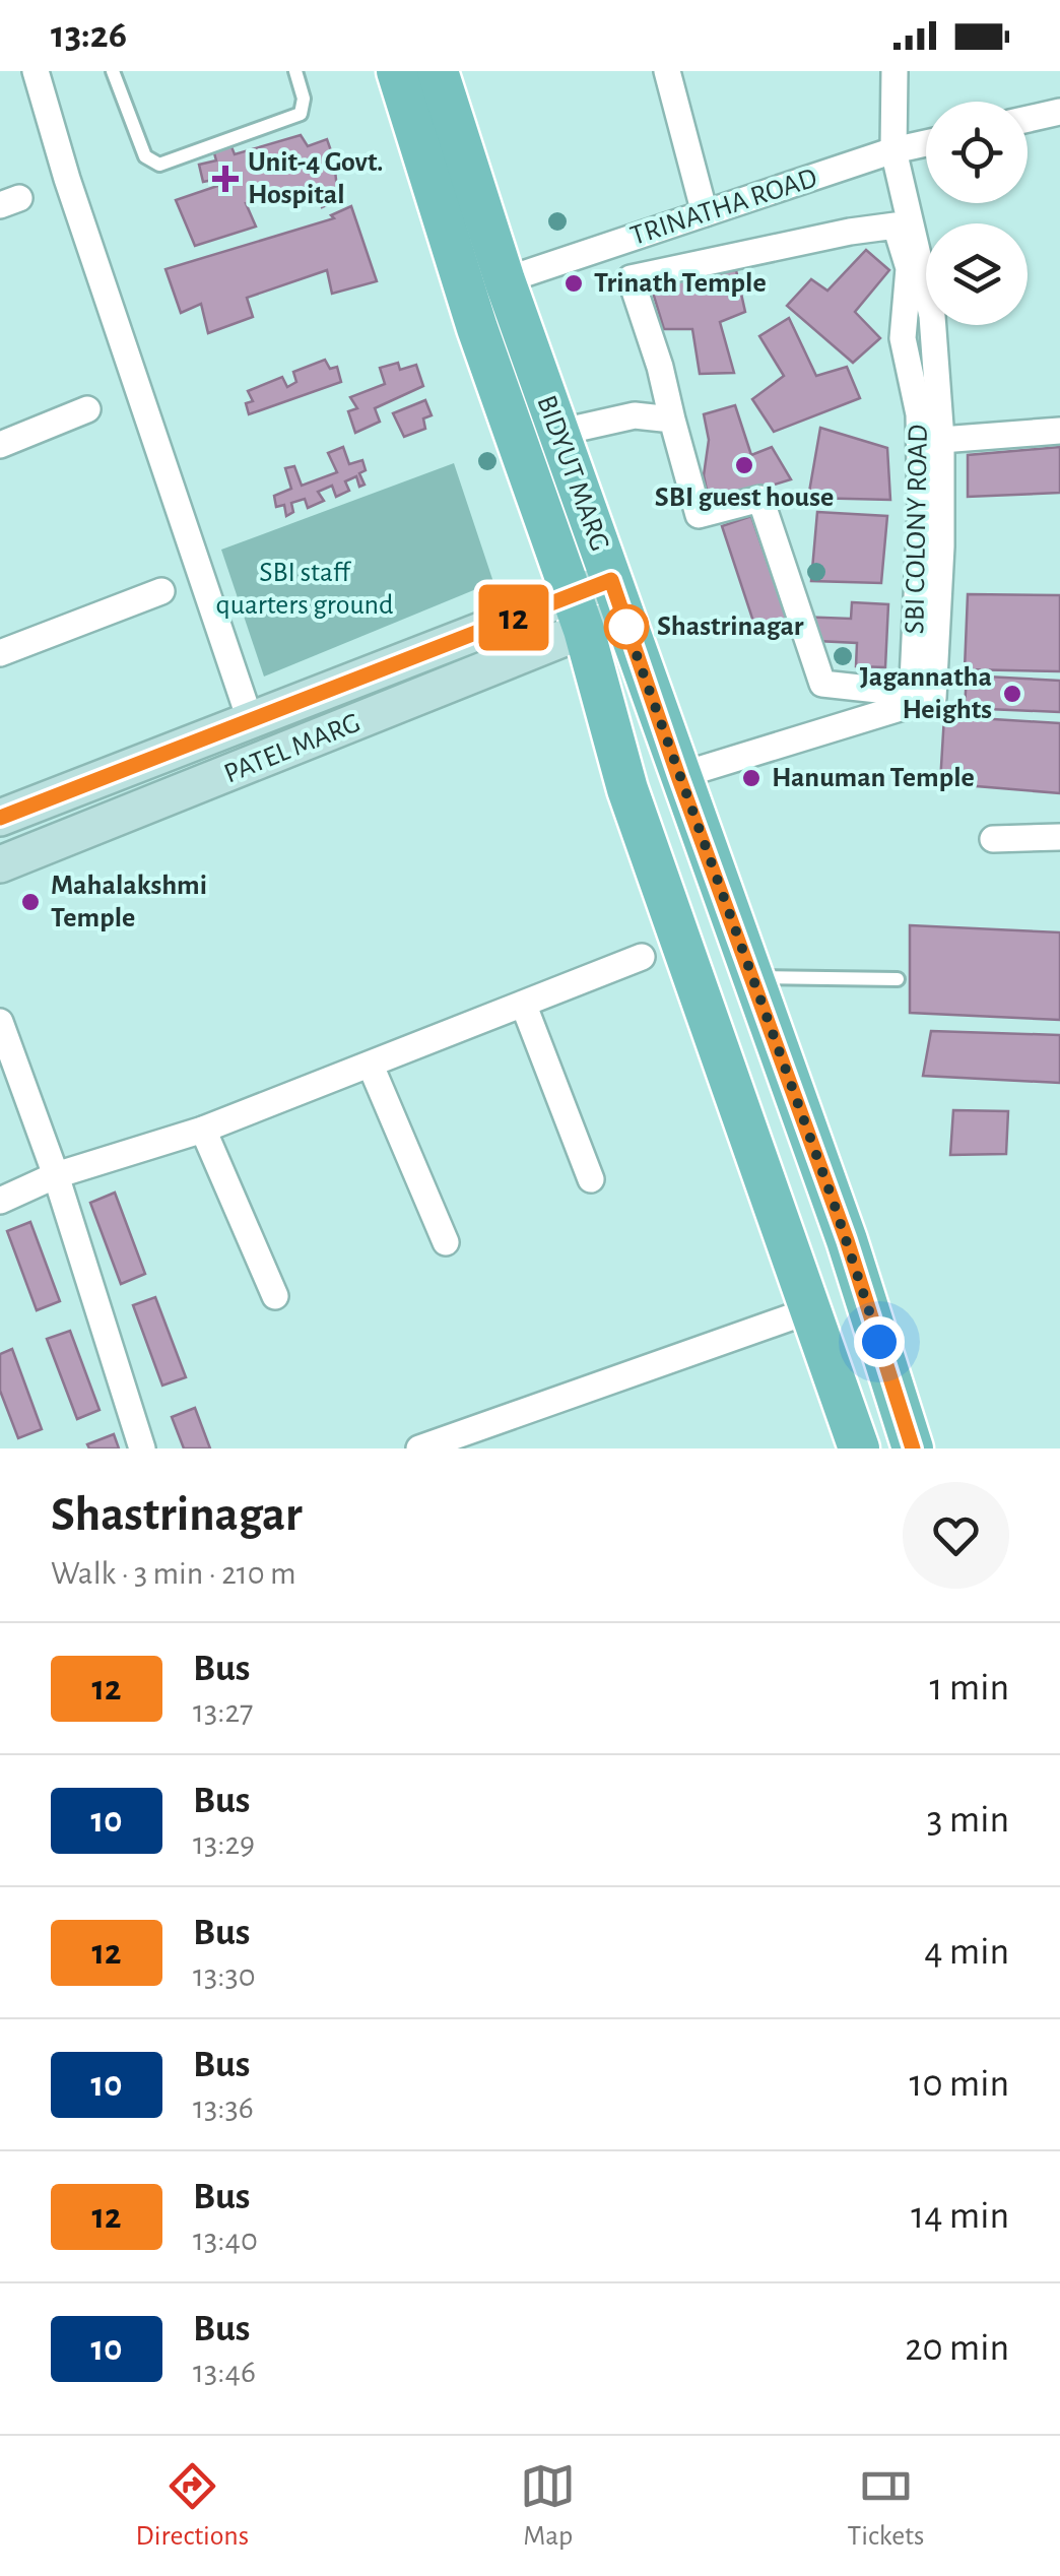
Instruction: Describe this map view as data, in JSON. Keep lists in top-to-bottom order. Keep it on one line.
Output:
{"streets":{"main road":["BIDYUT MARG"],"street":["TRINATHA ROAD","SBI COLONY ROAD","PATEL MARG"]},"crossings":[["TRINATHA ROAD","BIDYUT MARG"],["BIDYUT MARG","PATEL MARG"]],"parks":["SBI staff quarters ground"],"places":{"health":["Unit-4 Govt. Hospital"],"other":["Trinath Temple","SBI guest house","Shastrinagar","Jagannatha Heights","Hanuman Temple","Mahalakshmi Temple"]},"lines":["bus line 12"],"page":{"status":"13:26","on_map":"12","heading":["Shastrinagar","Walk · 3 min · 210 m"],"list":[{"mark":"12","name":"Bus","note":"13:27","value":"1 min"},{"mark":"10","name":"Bus","note":"13:29","value":"3 min"},{"mark":"12","name":"Bus","note":"13:30","value":"4 min"},{"mark":"10","name":"Bus","note":"13:36","value":"10 min"},{"mark":"12","name":"Bus","note":"13:40","value":"14 min"},{"mark":"10","name":"Bus","note":"13:46","value":"20 min"}],"tabs":["Directions","Map","Tickets"]}}
